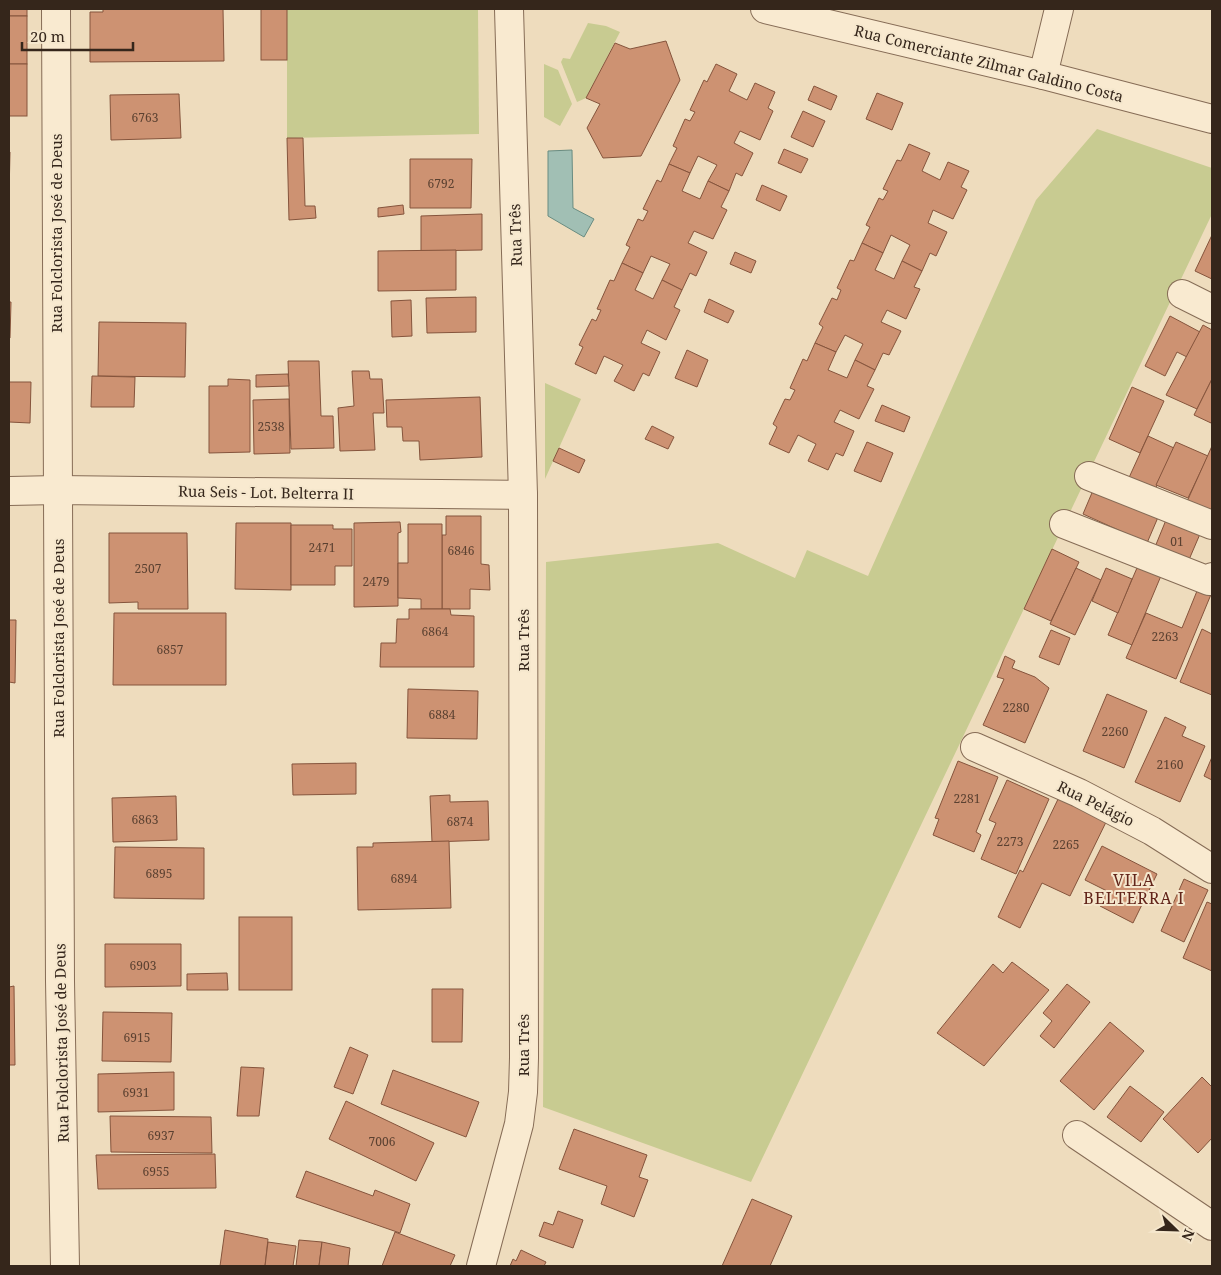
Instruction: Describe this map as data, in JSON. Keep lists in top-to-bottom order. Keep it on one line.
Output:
{"streets":{"street":["Rua Comerciante Zilmar Galdino Costa","Rua Folclorista José de Deus","Rua Três","Rua Seis - Lot. Belterra II","Rua Pelágio"]},"crossings":[["Rua Folclorista José de Deus","Rua Seis - Lot. Belterra II"],["Rua Três","Rua Seis - Lot. Belterra II"]],"districts":["VILA BELTERRA I"],"house_numbers":["6763","6792","2538","01","2471","6846","2507","2479","6864","2263","6857","2280","6884","2260","2160","2281","6863","6874","2273","2265","6895","6894","6903","6915","6931","6937","7006","6955"],"scale_bar":"20 m","north":"bottom right"}
